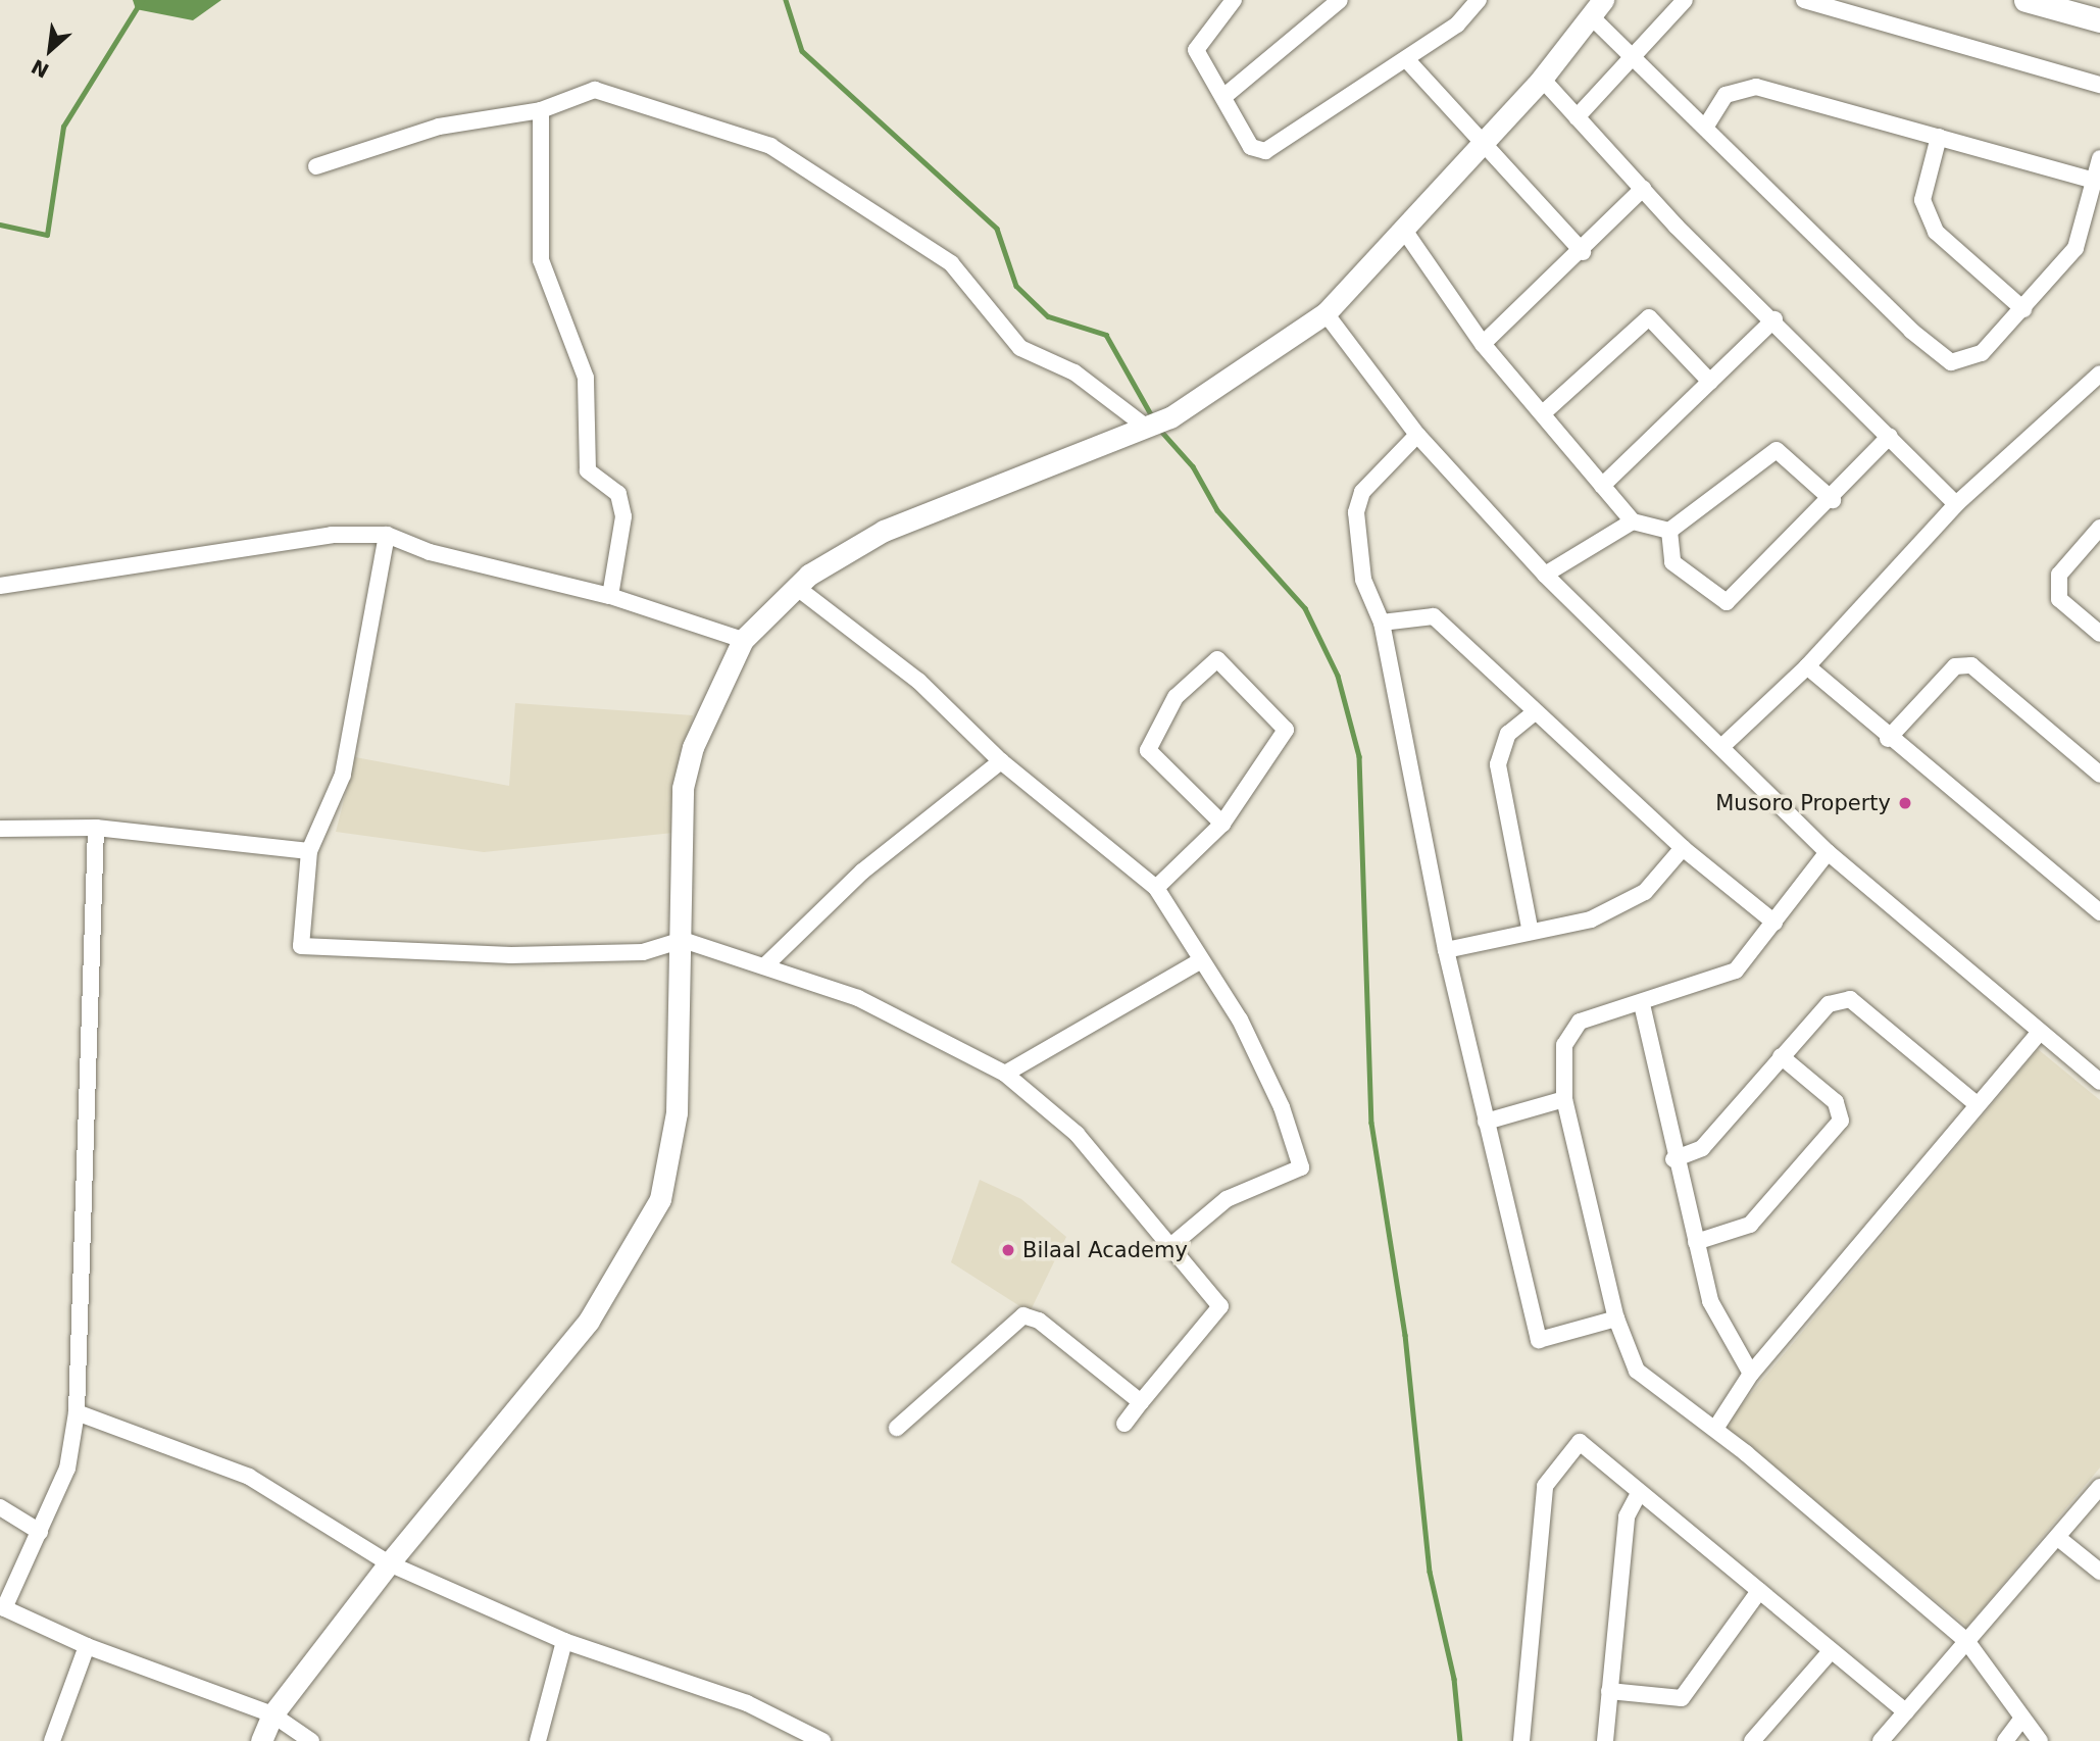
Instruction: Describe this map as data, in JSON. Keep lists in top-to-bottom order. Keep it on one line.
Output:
{"places":["Musoro Property","Bilaal Academy"],"north":"bottom left"}
